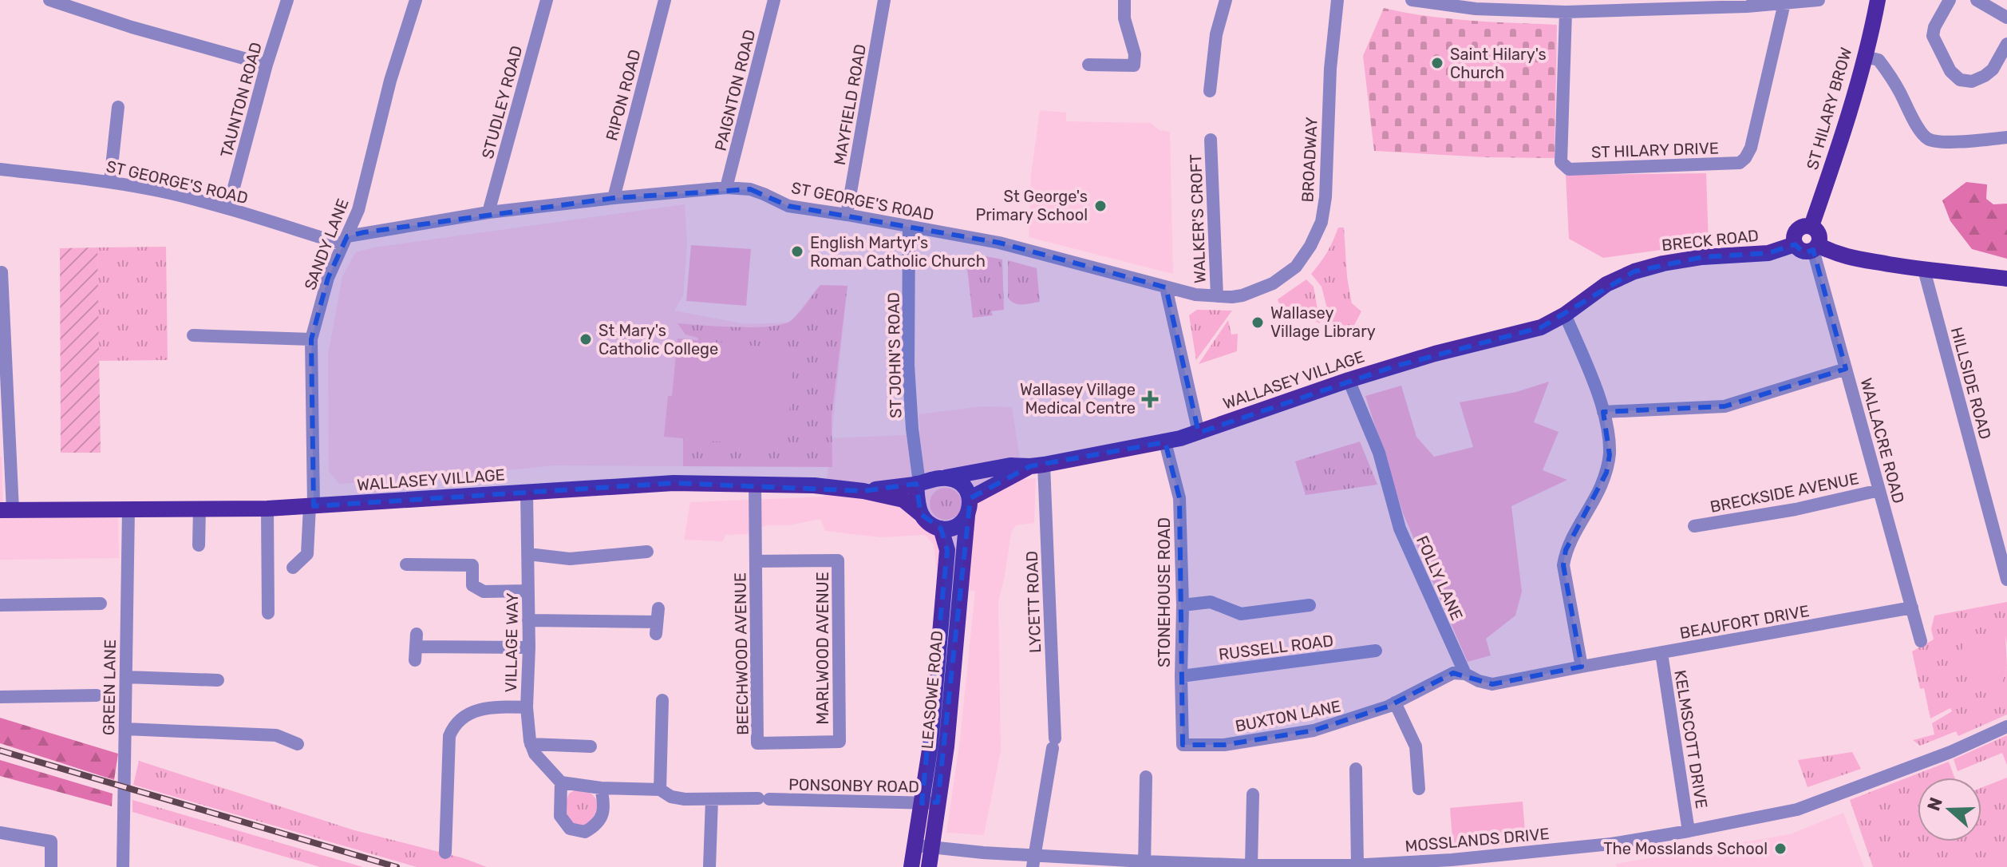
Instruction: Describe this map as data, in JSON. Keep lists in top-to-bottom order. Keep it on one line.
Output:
{"streets":{"main road":["ST HILARY BROW","BRECK ROAD","WALLASEY VILLAGE","LEASOWE ROAD"],"street":["PAIGNTON ROAD","RIPON ROAD","TAUNTON ROAD","STUDLEY ROAD","MAYFIELD ROAD","ST HILARY DRIVE","BROADWAY","ST GEORGE'S ROAD","WALKER'S CROFT","SANDY LANE","ST JOHN'S ROAD","HILLSIDE ROAD","WALLACRE ROAD","BRECKSIDE AVENUE","FOLLY LANE","STONEHOUSE ROAD","LYCETT ROAD","BEAUFORT DRIVE","VILLAGE WAY","RUSSELL ROAD","MARLWOOD AVENUE","BEECHWOOD AVENUE","GREEN LANE","BUXTON LANE","KELMSCOTT DRIVE","PONSONBY ROAD","MOSSLANDS DRIVE"]},"crossings":[["PAIGNTON ROAD","ST GEORGE'S ROAD"],["RIPON ROAD","ST GEORGE'S ROAD"],["TAUNTON ROAD","ST GEORGE'S ROAD"],["STUDLEY ROAD","ST GEORGE'S ROAD"],["MAYFIELD ROAD","ST GEORGE'S ROAD"],["ST HILARY BROW","BRECK ROAD"],["ST HILARY BROW","WALLACRE ROAD"],["BROADWAY","ST GEORGE'S ROAD"],["BROADWAY","WALKER'S CROFT"],["ST GEORGE'S ROAD","WALKER'S CROFT"],["ST GEORGE'S ROAD","SANDY LANE"],["ST GEORGE'S ROAD","ST JOHN'S ROAD"],["BRECK ROAD","WALLASEY VILLAGE"],["BRECK ROAD","WALLACRE ROAD"],["SANDY LANE","WALLASEY VILLAGE"],["ST JOHN'S ROAD","WALLASEY VILLAGE"],["ST JOHN'S ROAD","LEASOWE ROAD"],["WALLASEY VILLAGE","FOLLY LANE"],["WALLASEY VILLAGE","STONEHOUSE ROAD"],["WALLASEY VILLAGE","LYCETT ROAD"],["WALLASEY VILLAGE","VILLAGE WAY"],["WALLASEY VILLAGE","BEECHWOOD AVENUE"],["WALLASEY VILLAGE","GREEN LANE"],["WALLASEY VILLAGE","LEASOWE ROAD"],["WALLACRE ROAD","BRECKSIDE AVENUE"],["WALLACRE ROAD","BEAUFORT DRIVE"],["FOLLY LANE","BUXTON LANE"],["STONEHOUSE ROAD","RUSSELL ROAD"],["STONEHOUSE ROAD","BUXTON LANE"],["LYCETT ROAD","MOSSLANDS DRIVE"],["BEAUFORT DRIVE","KELMSCOTT DRIVE"],["MARLWOOD AVENUE","BEECHWOOD AVENUE"],["LEASOWE ROAD","PONSONBY ROAD"],["LEASOWE ROAD","MOSSLANDS DRIVE"],["KELMSCOTT DRIVE","MOSSLANDS DRIVE"]],"places":{"other":["Saint Hilary's Church","St George's Primary School","English Martyr's Roman Catholic Church","Wallasey Village Library","St Mary's Catholic College","The Mosslands School"],"health":["Wallasey Village Medical Centre"]},"north":"left"}
